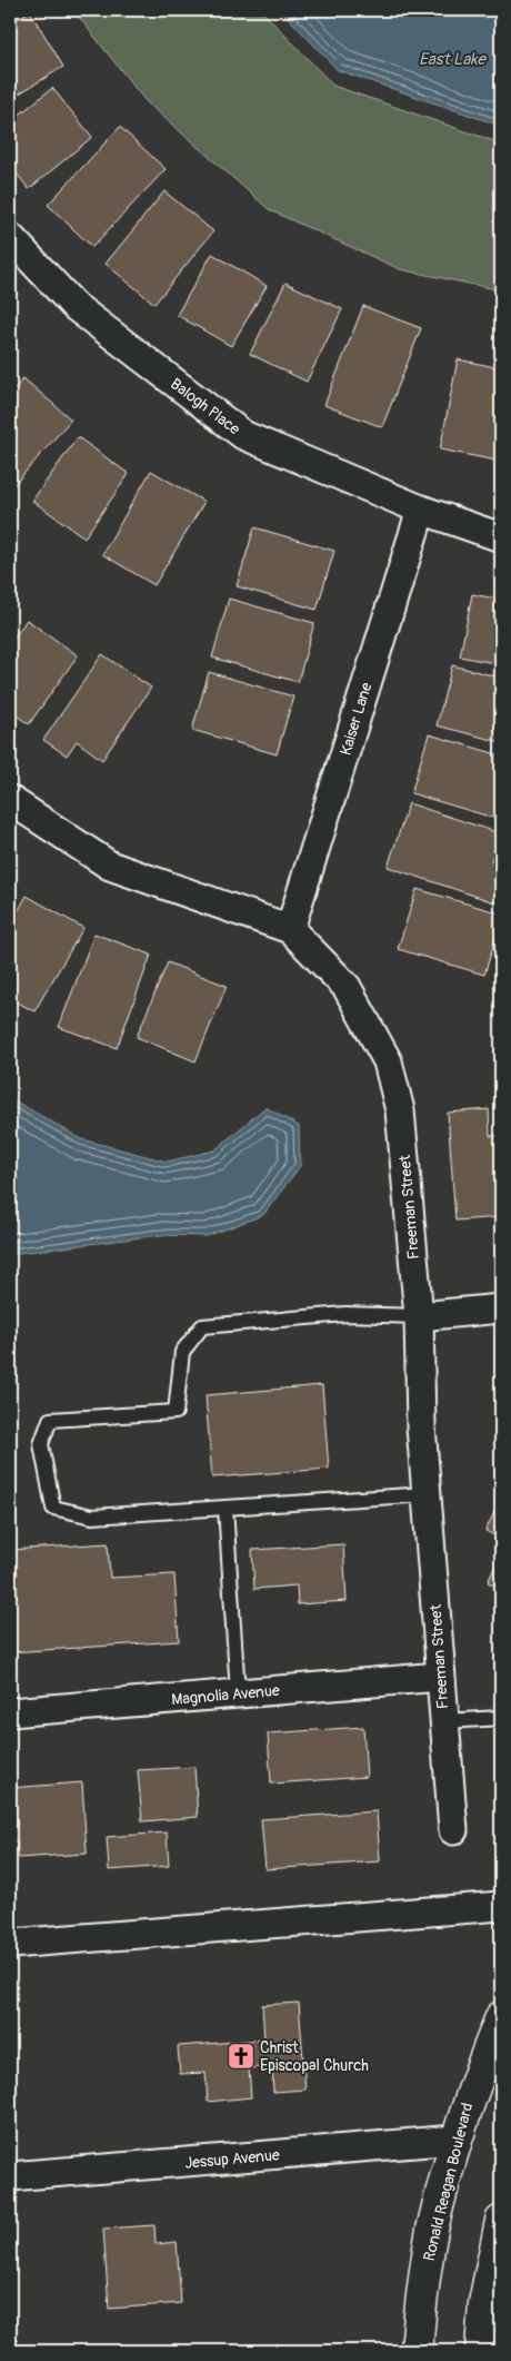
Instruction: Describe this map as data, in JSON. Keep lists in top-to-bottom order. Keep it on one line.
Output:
{"streets":{"main road":["Ronald Reagan Boulevard"],"street":["Balogh Place","Kaiser Lane","Freeman Street","Magnolia Avenue","Jessup Avenue"]},"crossings":[["Balogh Place","Kaiser Lane"],["Kaiser Lane","Freeman Street"],["Freeman Street","Magnolia Avenue"],["Jessup Avenue","Ronald Reagan Boulevard"]],"water":["East Lake"],"places":{"church":["Christ Episcopal Church"]}}
